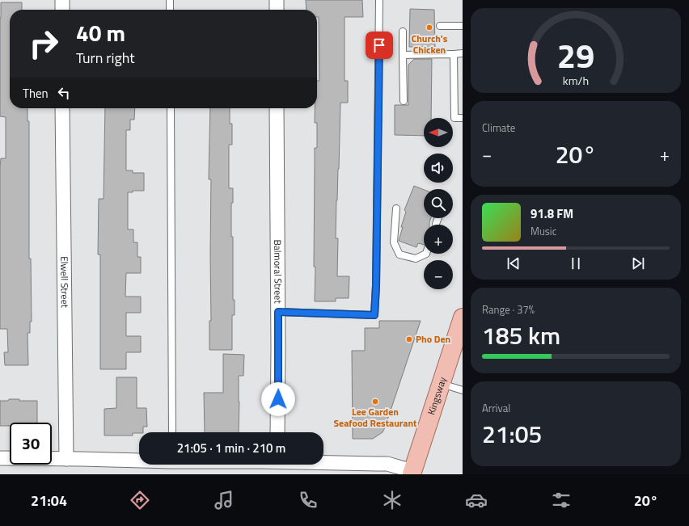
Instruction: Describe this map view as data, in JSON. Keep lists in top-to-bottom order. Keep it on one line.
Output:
{"streets":{"main road":["Kingsway"],"street":["Balmoral Street","Elwell Street"]},"places":["Church's Chicken","Pho Den","Lee Garden Seafood Restaurant"],"north":"left","page":{"turn":["40 m","Turn right"],"then":"Then","tile":["Climate",["Range · 37%","185 km"],["Arrival","21:05"]],"map_buttons":["+","−"],"heat":["−","20°","+"],"song":["91.8 FM","Music"],"limit":"30","trip":"21:05 · 1 min · 210 m","tabs":["21:04","20°"],"gauge":["29","km/h"]}}
